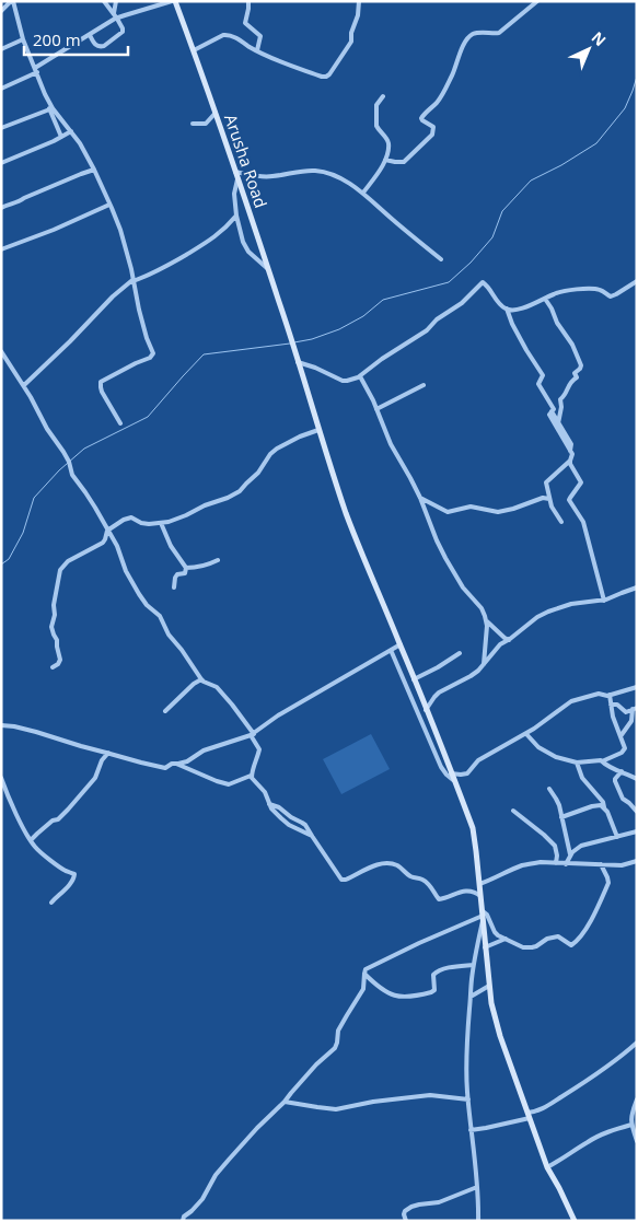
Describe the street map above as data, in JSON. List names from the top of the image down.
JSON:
{
  "streets": {
    "main road": ["Arusha Road"]
  },
  "scale_bar": "200 m",
  "north": "top right"
}
